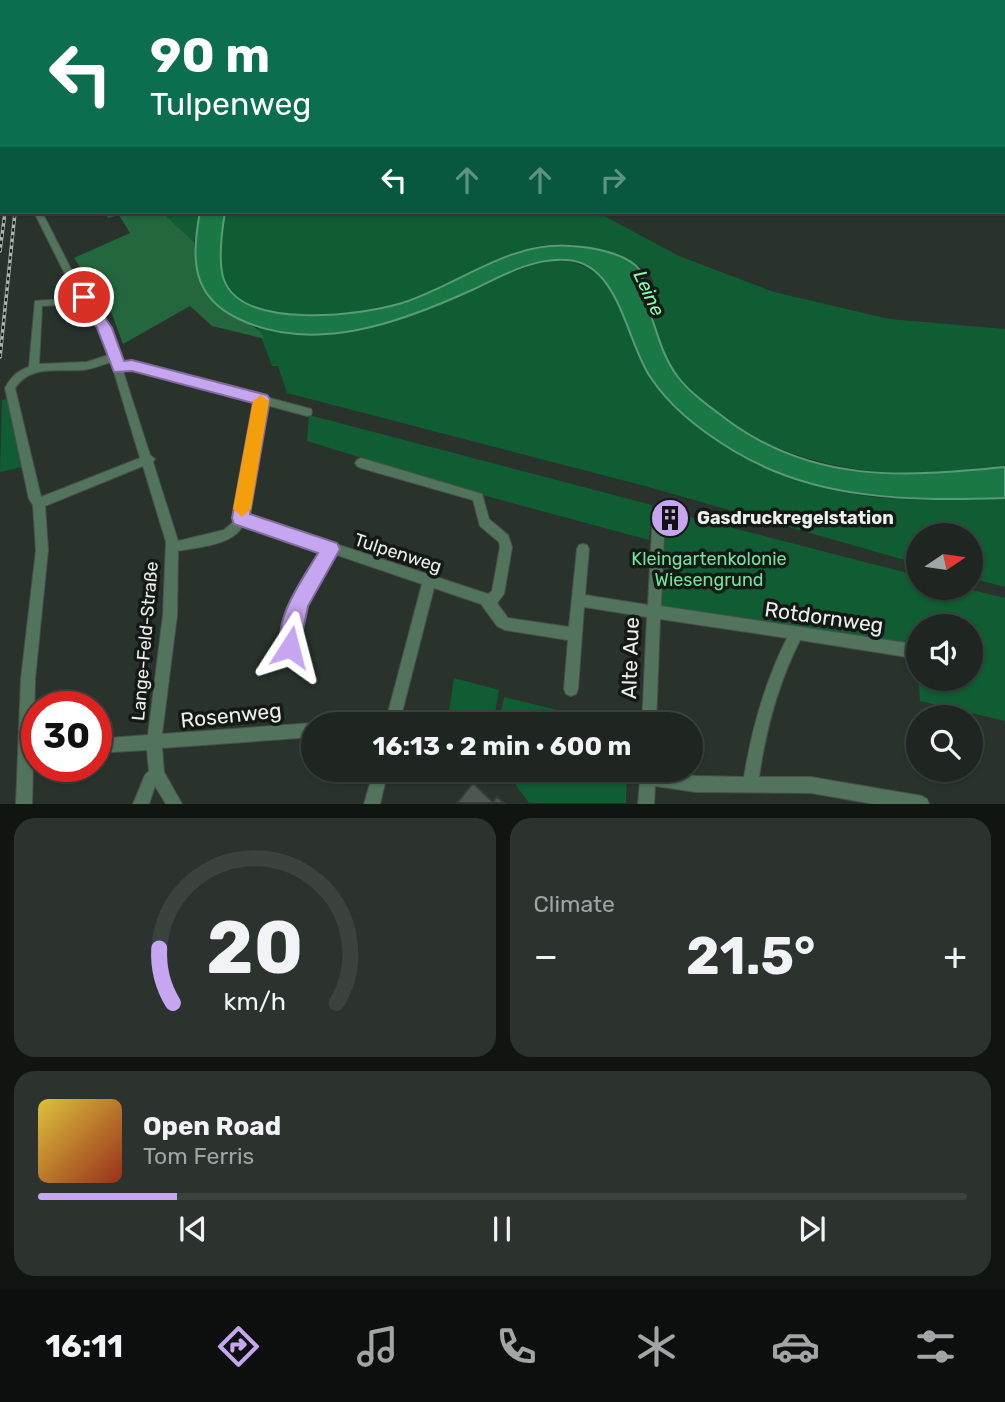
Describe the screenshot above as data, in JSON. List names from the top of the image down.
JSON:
{
  "streets": {
    "street": [
      "Tulpenweg",
      "Rotdornweg",
      "Lange-Feld-Straße",
      "Alte Aue",
      "Rosenweg"
    ]
  },
  "crossings": [
    ["Rotdornweg", "Alte Aue"],
    ["Lange-Feld-Straße", "Rosenweg"]
  ],
  "water": ["Leine"],
  "parks": ["Kleingartenkolonie Wiesengrund"],
  "places": {
    "building": ["Gasdruckregelstation"]
  },
  "north": "right",
  "page": {
    "turn": ["90 m", "Tulpenweg"],
    "limit": "30",
    "trip": "16:13 · 2 min · 600 m",
    "tile": "Climate",
    "heat": ["−", "21.5°", "+"],
    "song": ["Open Road", "Tom Ferris"],
    "tabs": "16:11",
    "gauge": ["20", "km/h"]
  }
}
